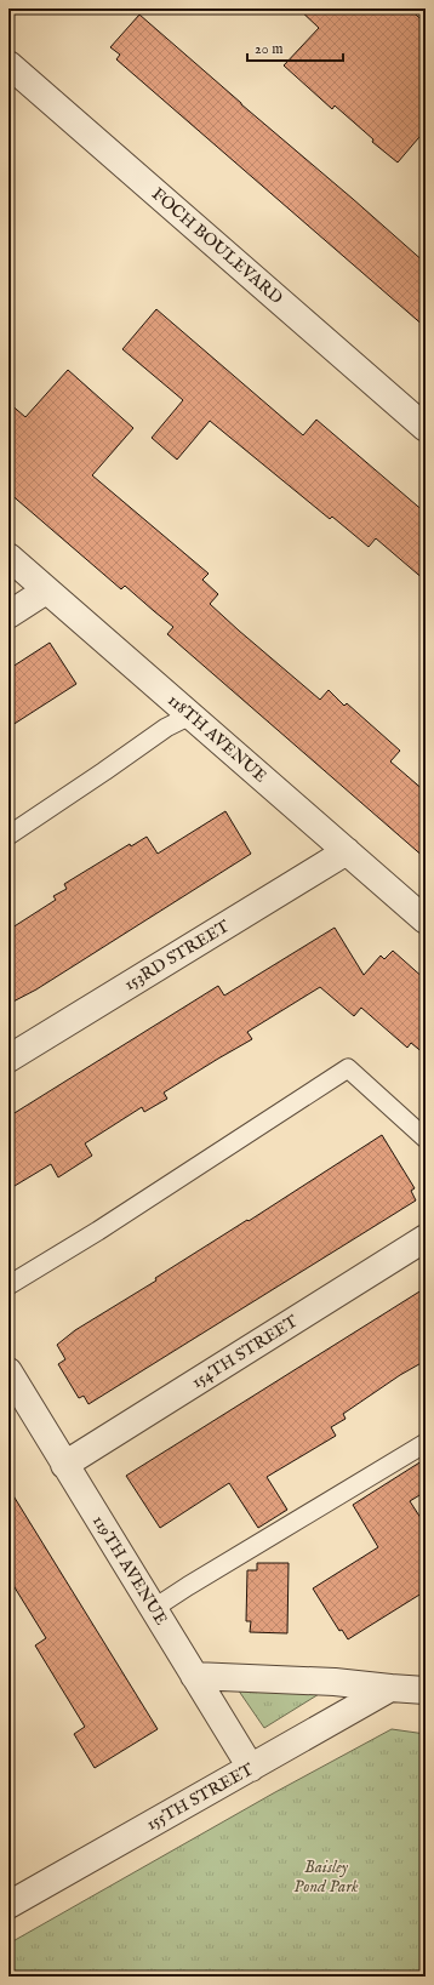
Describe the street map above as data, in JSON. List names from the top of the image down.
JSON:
{
  "streets": {
    "street": [
      "FOCH BOULEVARD",
      "118TH AVENUE",
      "153RD STREET",
      "154TH STREET",
      "119TH AVENUE",
      "155TH STREET"
    ]
  },
  "crossings": [
    ["118TH AVENUE", "153RD STREET"],
    ["154TH STREET", "119TH AVENUE"],
    ["119TH AVENUE", "155TH STREET"]
  ],
  "parks": ["Baisley Pond Park"],
  "scale_bar": "20 m"
}
